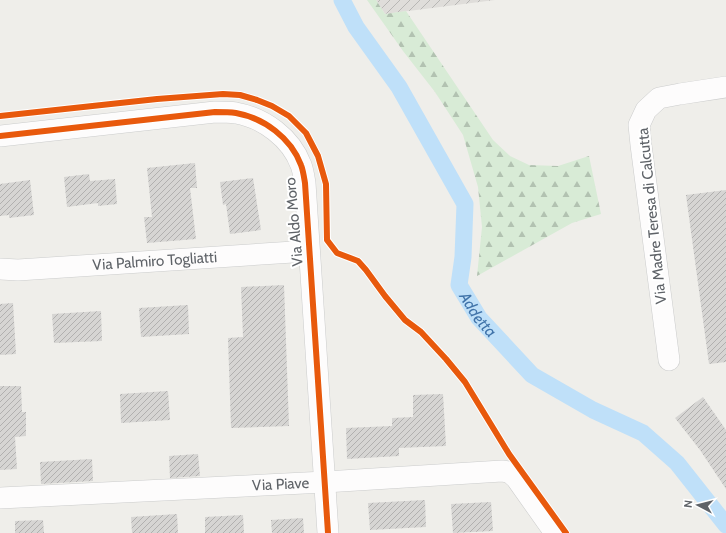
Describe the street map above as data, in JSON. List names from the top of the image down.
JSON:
{
  "streets": {
    "street": [
      "Via Madre Teresa di Calcutta",
      "Via Aldo Moro",
      "Via Palmiro Togliatti",
      "Via Piave"
    ]
  },
  "crossings": [
    ["Via Aldo Moro", "Via Palmiro Togliatti"],
    ["Via Aldo Moro", "Via Piave"]
  ],
  "water": ["Addetta"],
  "north": "left"
}
